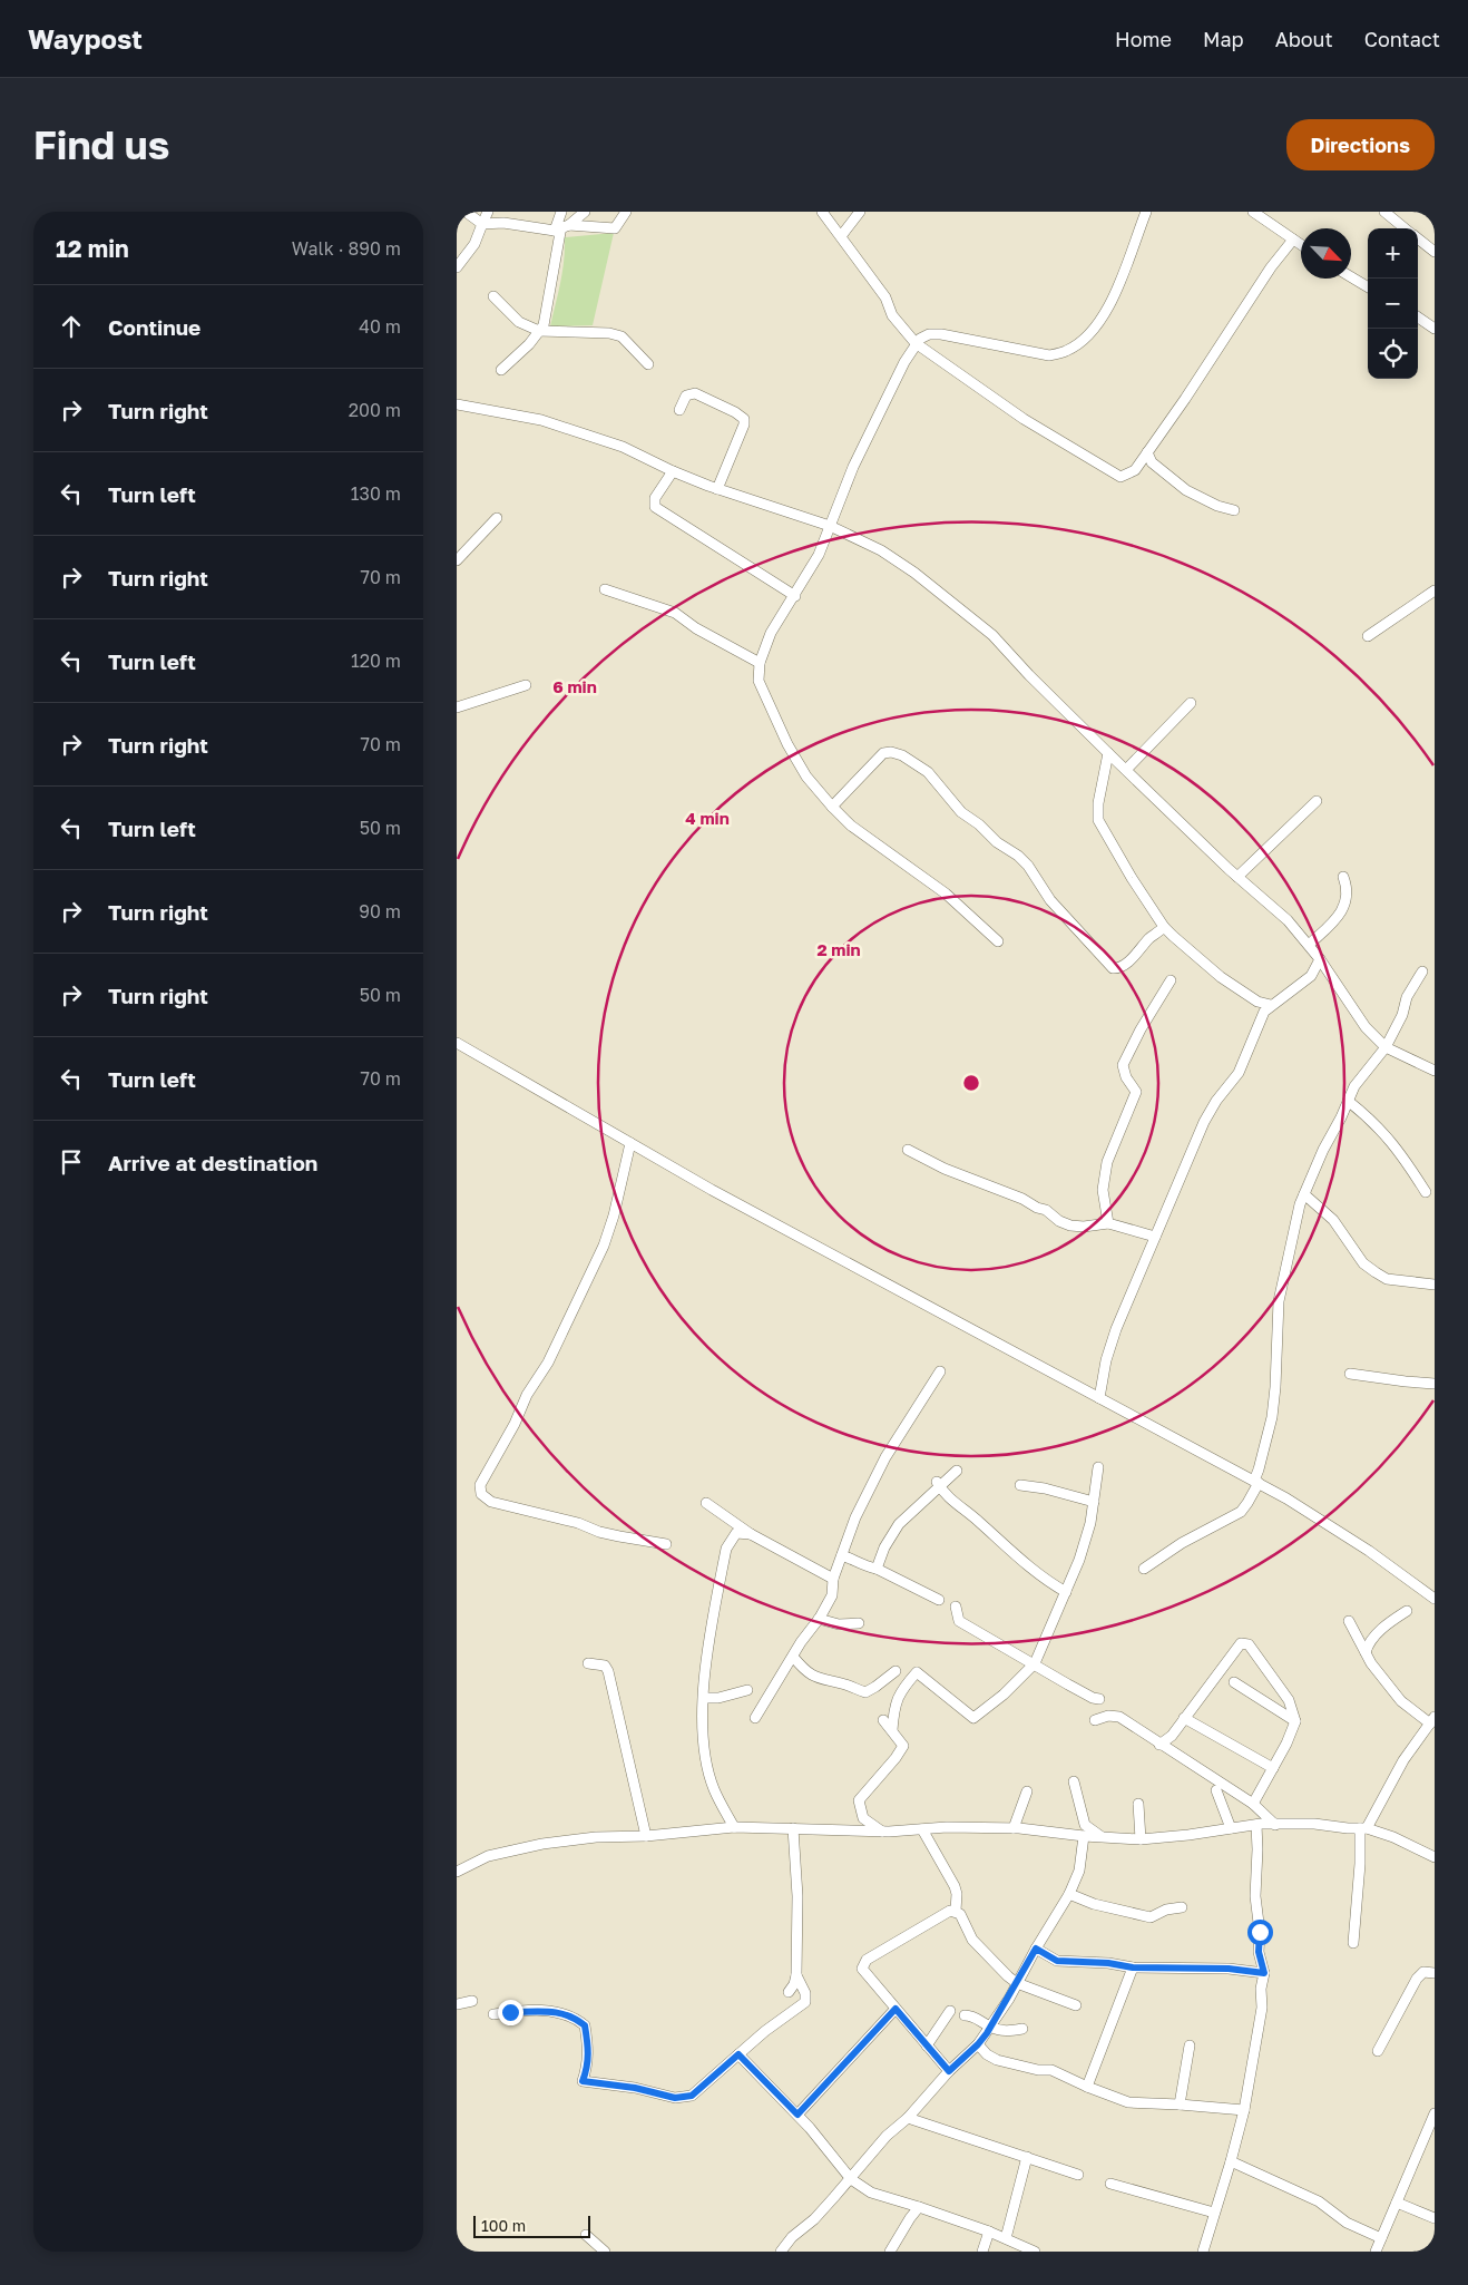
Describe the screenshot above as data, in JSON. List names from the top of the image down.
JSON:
{
  "scale_bar": "100 m",
  "north": "bottom right",
  "page": {
    "header": "Waypost",
    "nav": [
      "Home",
      "Map",
      "About",
      "Contact"
    ],
    "buttons": "Directions",
    "title": "Find us",
    "heading": ["12 min", "Walk · 890 m"],
    "map_buttons": ["+", "−"],
    "list": [
      ["Continue", "40 m"],
      ["Turn right", "200 m"],
      ["Turn left", "130 m"],
      ["Turn right", "70 m"],
      ["Turn left", "120 m"],
      ["Turn right", "70 m"],
      ["Turn left", "50 m"],
      ["Turn right", "90 m"],
      ["Turn right", "50 m"],
      ["Turn left", "70 m"],
      "Arrive at destination"
    ],
    "scale": "100 m"
  },
  "rings": ["6 min", "4 min", "2 min"]
}
